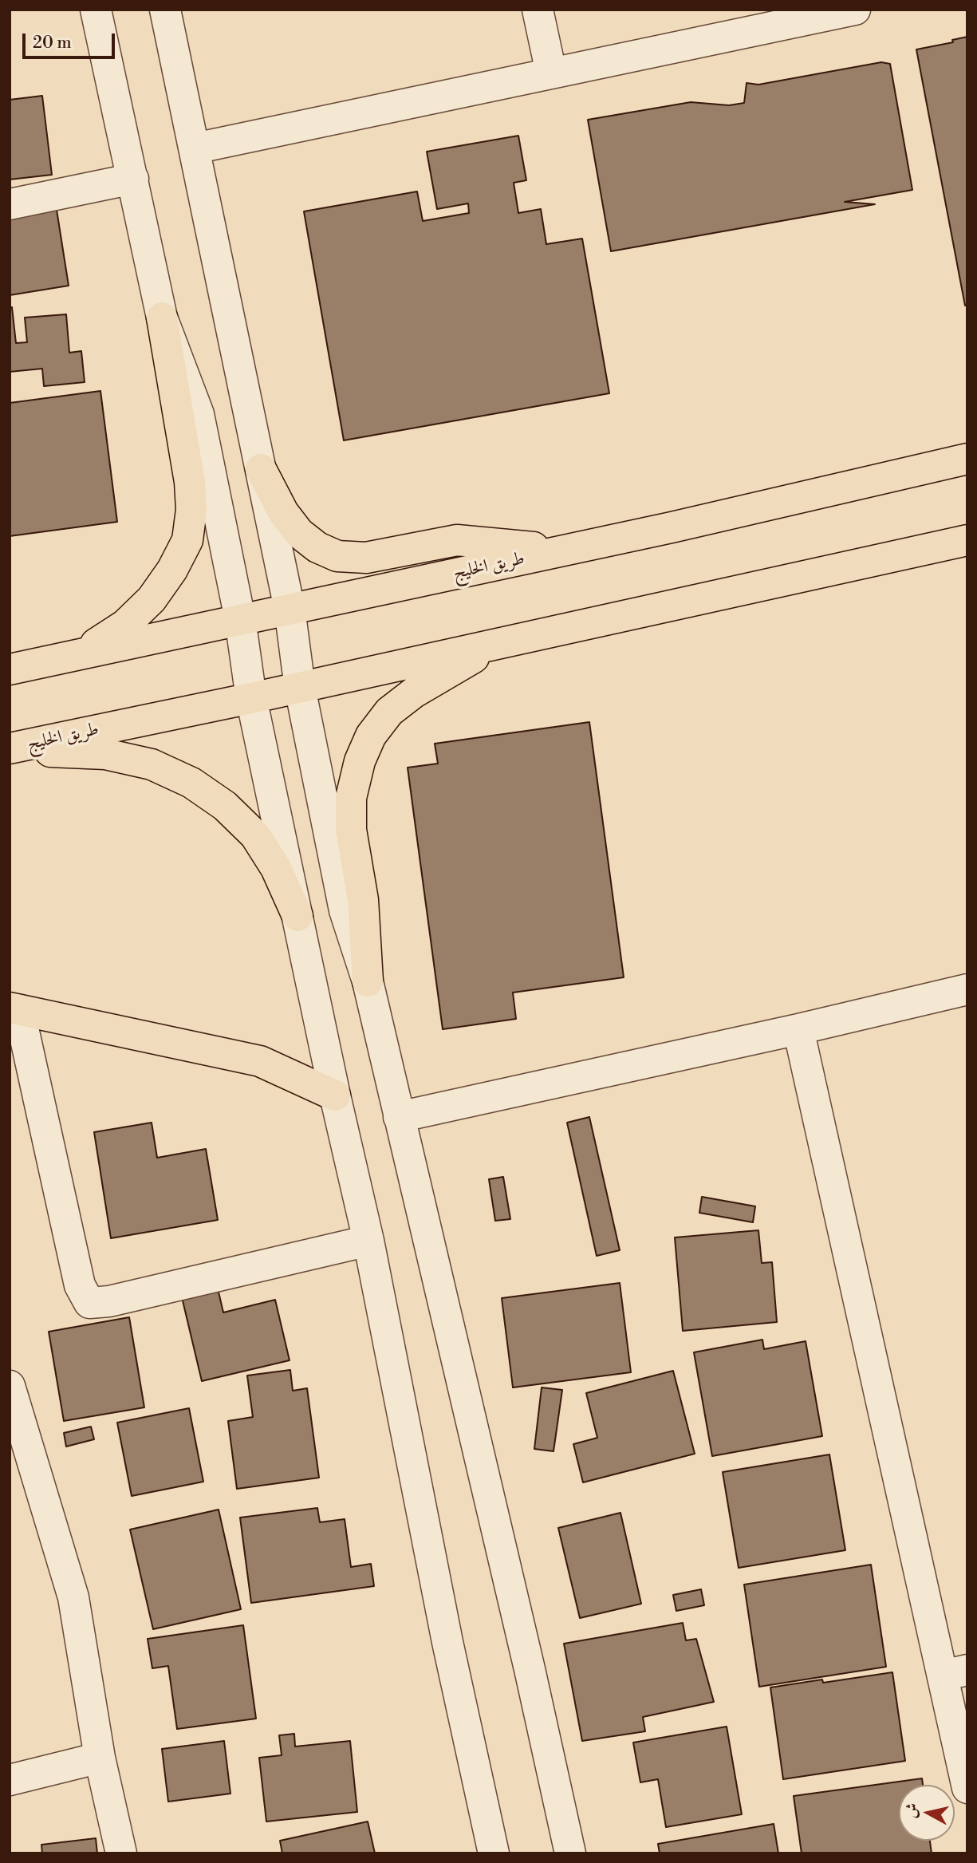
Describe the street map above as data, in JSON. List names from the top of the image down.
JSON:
{
  "streets": {
    "main road": ["طريق الخليج"]
  },
  "scale_bar": "20 m",
  "north": "left"
}
